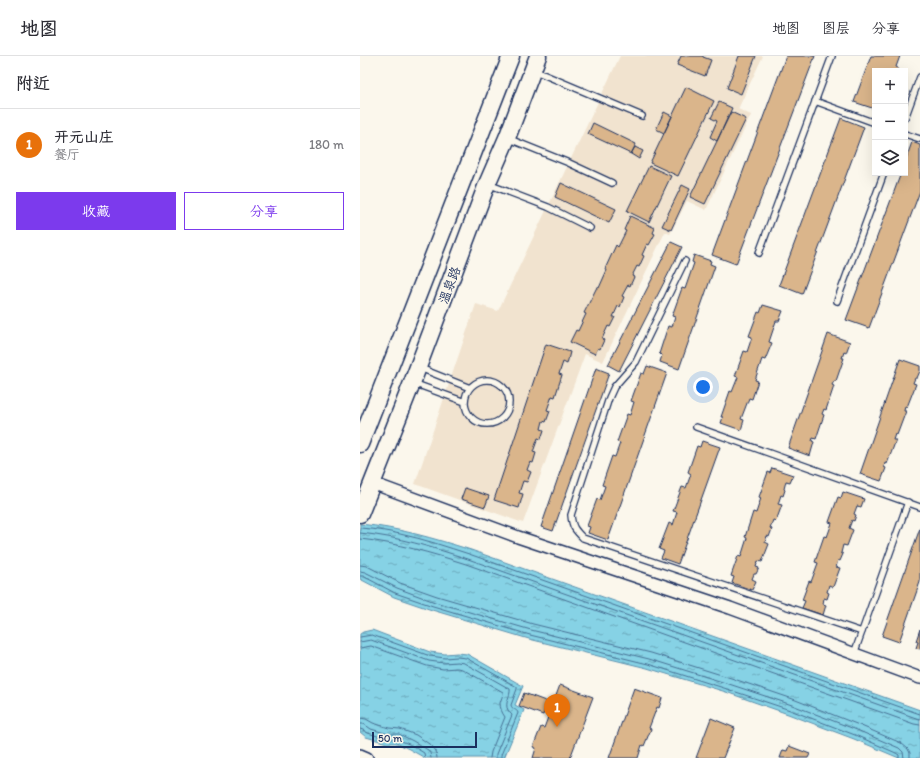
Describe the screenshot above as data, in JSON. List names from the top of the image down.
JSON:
{
  "streets": {
    "main road": ["温泉路"]
  },
  "scale_bar": "50 m",
  "page": {
    "header": "地图",
    "nav": ["地图", "图层", "分享"],
    "heading": "附近",
    "map_buttons": ["+", "−"],
    "list": [
      {
        "mark": "1",
        "name": "开元山庄",
        "note": "餐厅",
        "value": "180 m"
      }
    ],
    "buttons": ["收藏", "分享"],
    "pins": "1",
    "scale": "50 m"
  }
}
